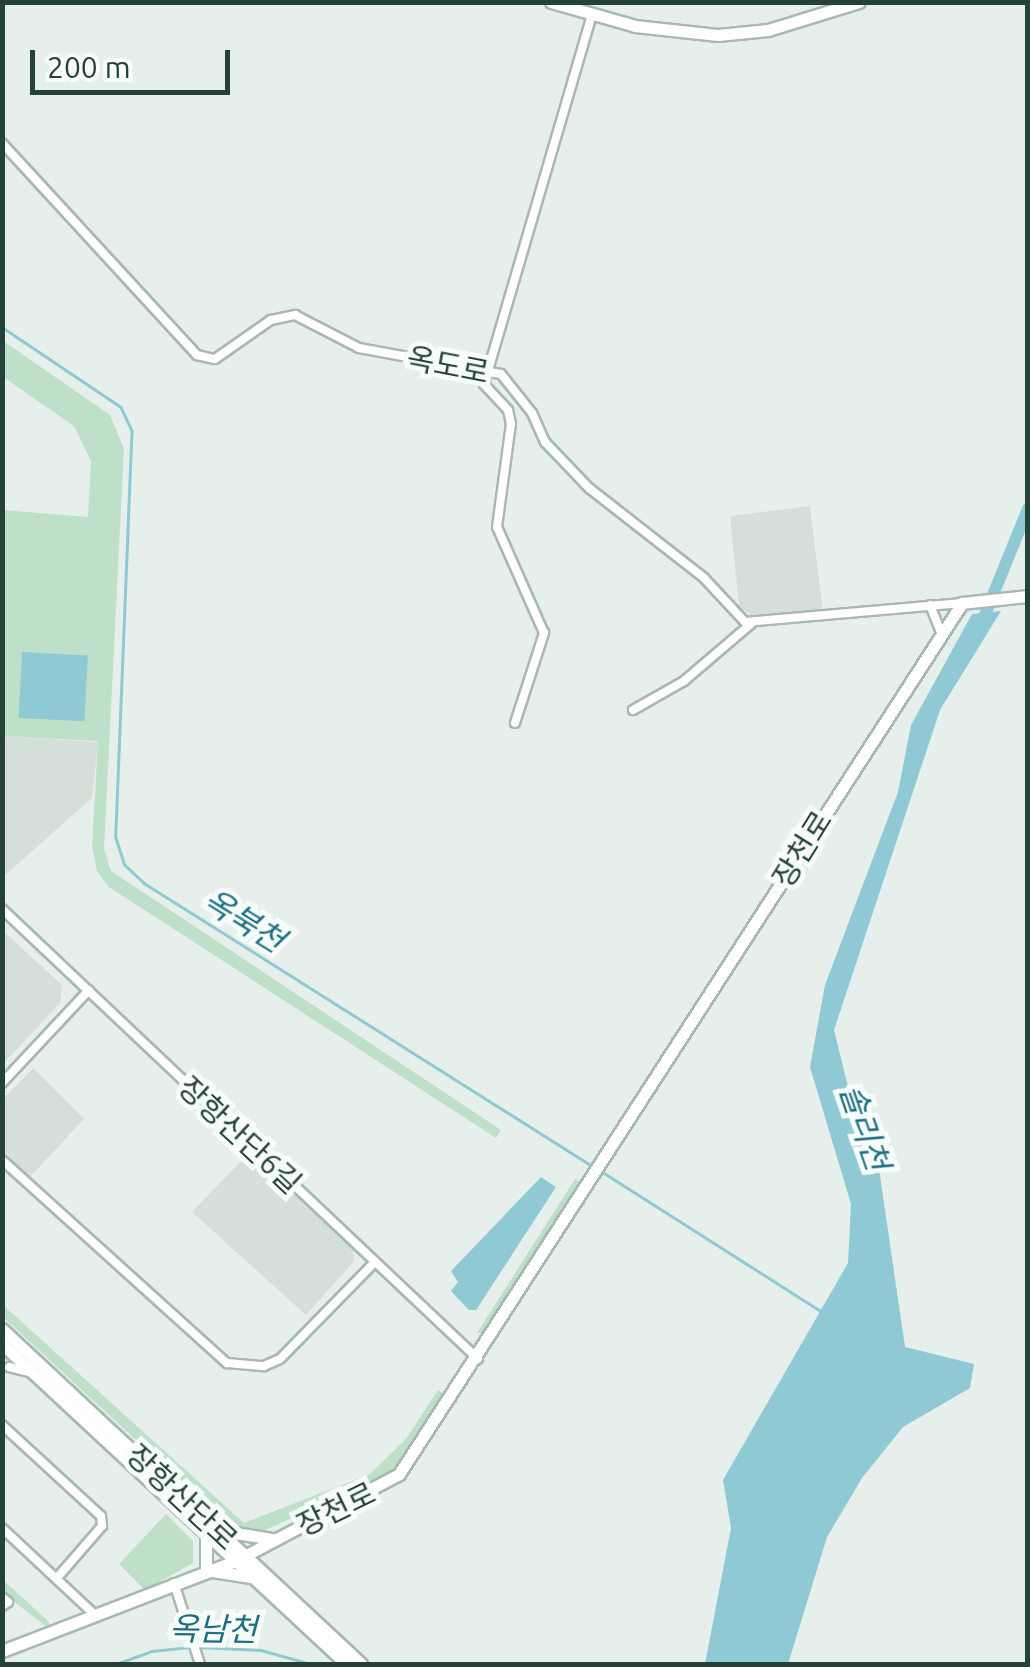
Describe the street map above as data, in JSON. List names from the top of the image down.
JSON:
{
  "streets": {
    "main road": ["장천로", "장항산단로"],
    "street": ["옥도로", "장항산단6길"]
  },
  "crossings": [
    ["장천로", "장항산단6길"],
    ["장천로", "장항산단로"]
  ],
  "water": ["옥북천", "솔리천", "옥남천"],
  "scale_bar": "200 m"
}
